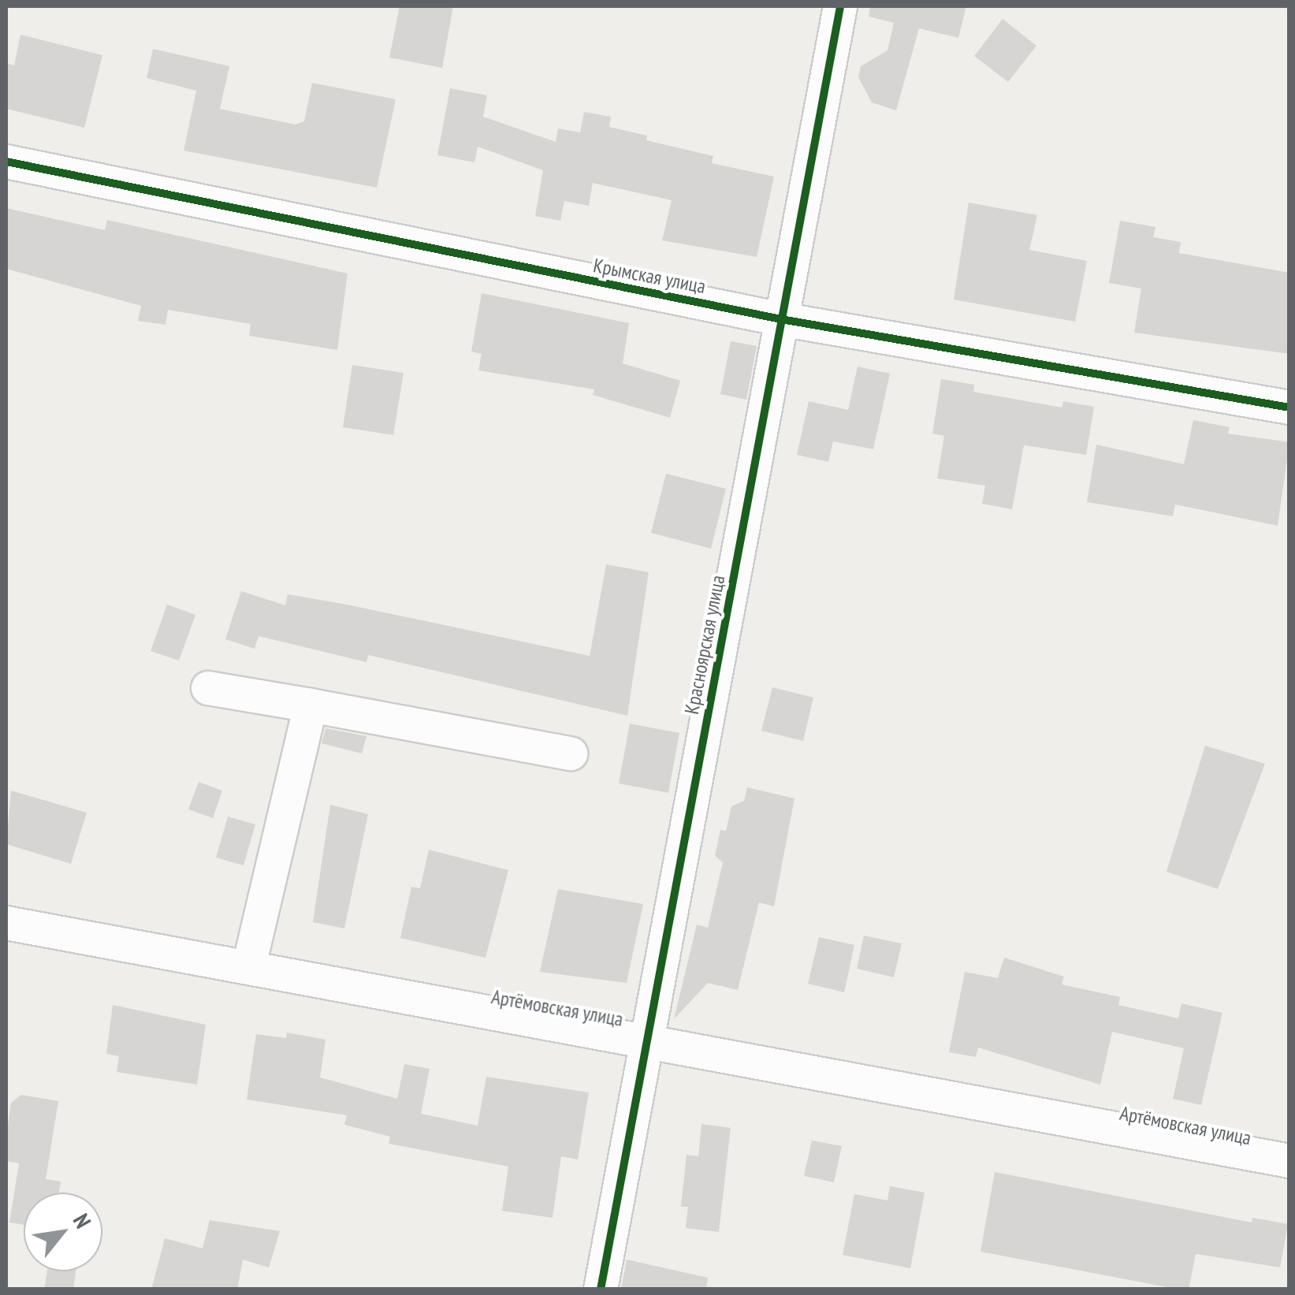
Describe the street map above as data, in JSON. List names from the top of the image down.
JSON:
{
  "streets": {
    "street": ["Крымская улица", "Красноярская улица", "Артёмовская улица"]
  },
  "crossings": [
    ["Крымская улица", "Красноярская улица"],
    ["Красноярская улица", "Артёмовская улица"]
  ],
  "north": "top right"
}
